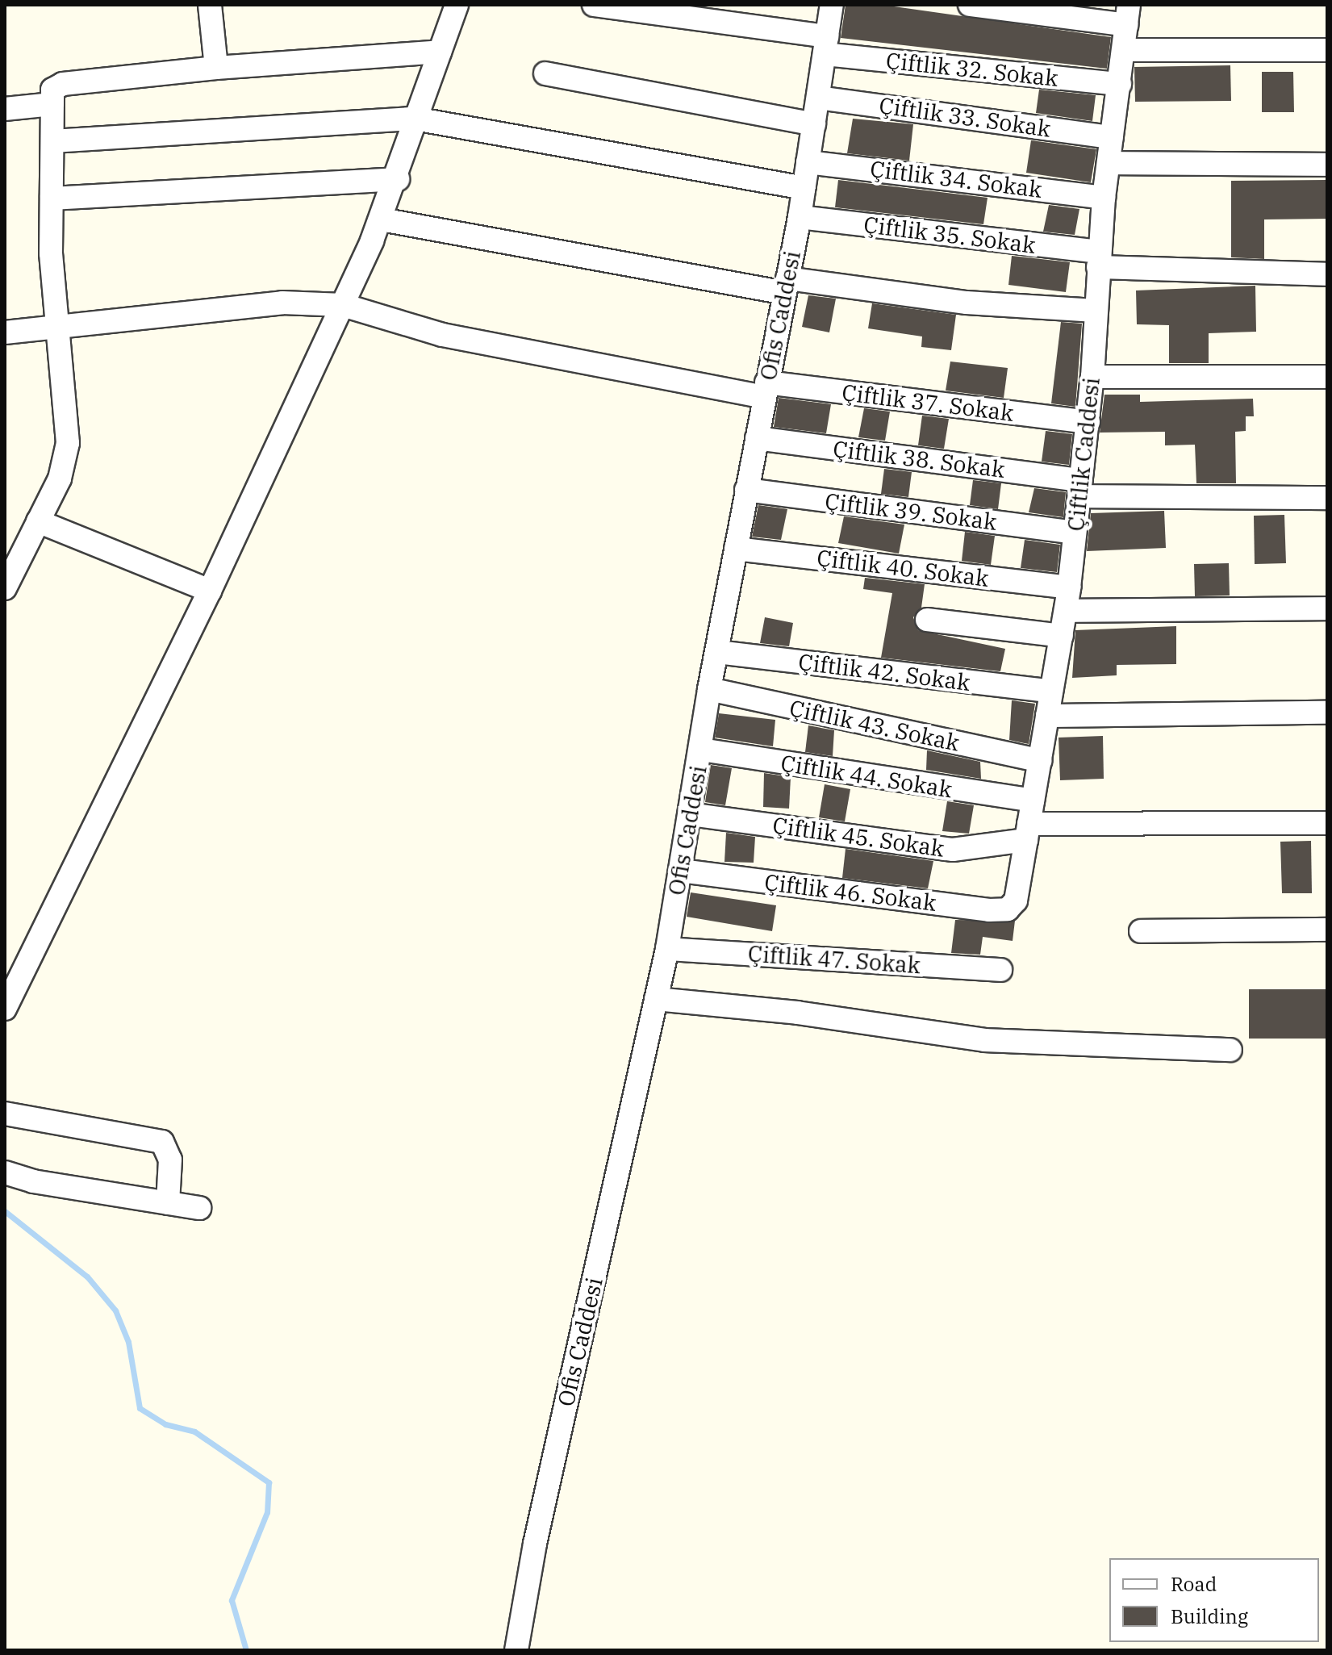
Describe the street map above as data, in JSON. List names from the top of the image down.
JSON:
{
  "streets": {
    "street": [
      "Çiftlik 32. Sokak",
      "Çiftlik 33. Sokak",
      "Çiftlik 34. Sokak",
      "Çiftlik 35. Sokak",
      "Ofis Caddesi",
      "Çiftlik 37. Sokak",
      "Çiftlik Caddesi",
      "Çiftlik 38. Sokak",
      "Çiftlik 39. Sokak",
      "Çiftlik 40. Sokak",
      "Çiftlik 42. Sokak",
      "Çiftlik 43. Sokak",
      "Çiftlik 44. Sokak",
      "Çiftlik 45. Sokak",
      "Çiftlik 46. Sokak",
      "Çiftlik 47. Sokak"
    ]
  },
  "crossings": [
    ["Çiftlik 32. Sokak", "Ofis Caddesi"],
    ["Çiftlik 32. Sokak", "Çiftlik Caddesi"],
    ["Çiftlik 33. Sokak", "Ofis Caddesi"],
    ["Çiftlik 33. Sokak", "Çiftlik Caddesi"],
    ["Çiftlik 34. Sokak", "Ofis Caddesi"],
    ["Çiftlik 34. Sokak", "Çiftlik Caddesi"],
    ["Çiftlik 35. Sokak", "Ofis Caddesi"],
    ["Çiftlik 35. Sokak", "Çiftlik Caddesi"],
    ["Ofis Caddesi", "Çiftlik 37. Sokak"],
    ["Ofis Caddesi", "Çiftlik 38. Sokak"],
    ["Ofis Caddesi", "Çiftlik 39. Sokak"],
    ["Ofis Caddesi", "Çiftlik 40. Sokak"],
    ["Ofis Caddesi", "Çiftlik 42. Sokak"],
    ["Ofis Caddesi", "Çiftlik 43. Sokak"],
    ["Ofis Caddesi", "Çiftlik 44. Sokak"],
    ["Ofis Caddesi", "Çiftlik 45. Sokak"],
    ["Ofis Caddesi", "Çiftlik 46. Sokak"],
    ["Ofis Caddesi", "Çiftlik 47. Sokak"],
    ["Çiftlik 37. Sokak", "Çiftlik Caddesi"],
    ["Çiftlik Caddesi", "Çiftlik 38. Sokak"],
    ["Çiftlik Caddesi", "Çiftlik 39. Sokak"],
    ["Çiftlik Caddesi", "Çiftlik 40. Sokak"],
    ["Çiftlik Caddesi", "Çiftlik 42. Sokak"],
    ["Çiftlik Caddesi", "Çiftlik 43. Sokak"],
    ["Çiftlik Caddesi", "Çiftlik 44. Sokak"],
    ["Çiftlik Caddesi", "Çiftlik 45. Sokak"],
    ["Çiftlik Caddesi", "Çiftlik 46. Sokak"]
  ],
  "legend": ["Road", "Building"]
}
